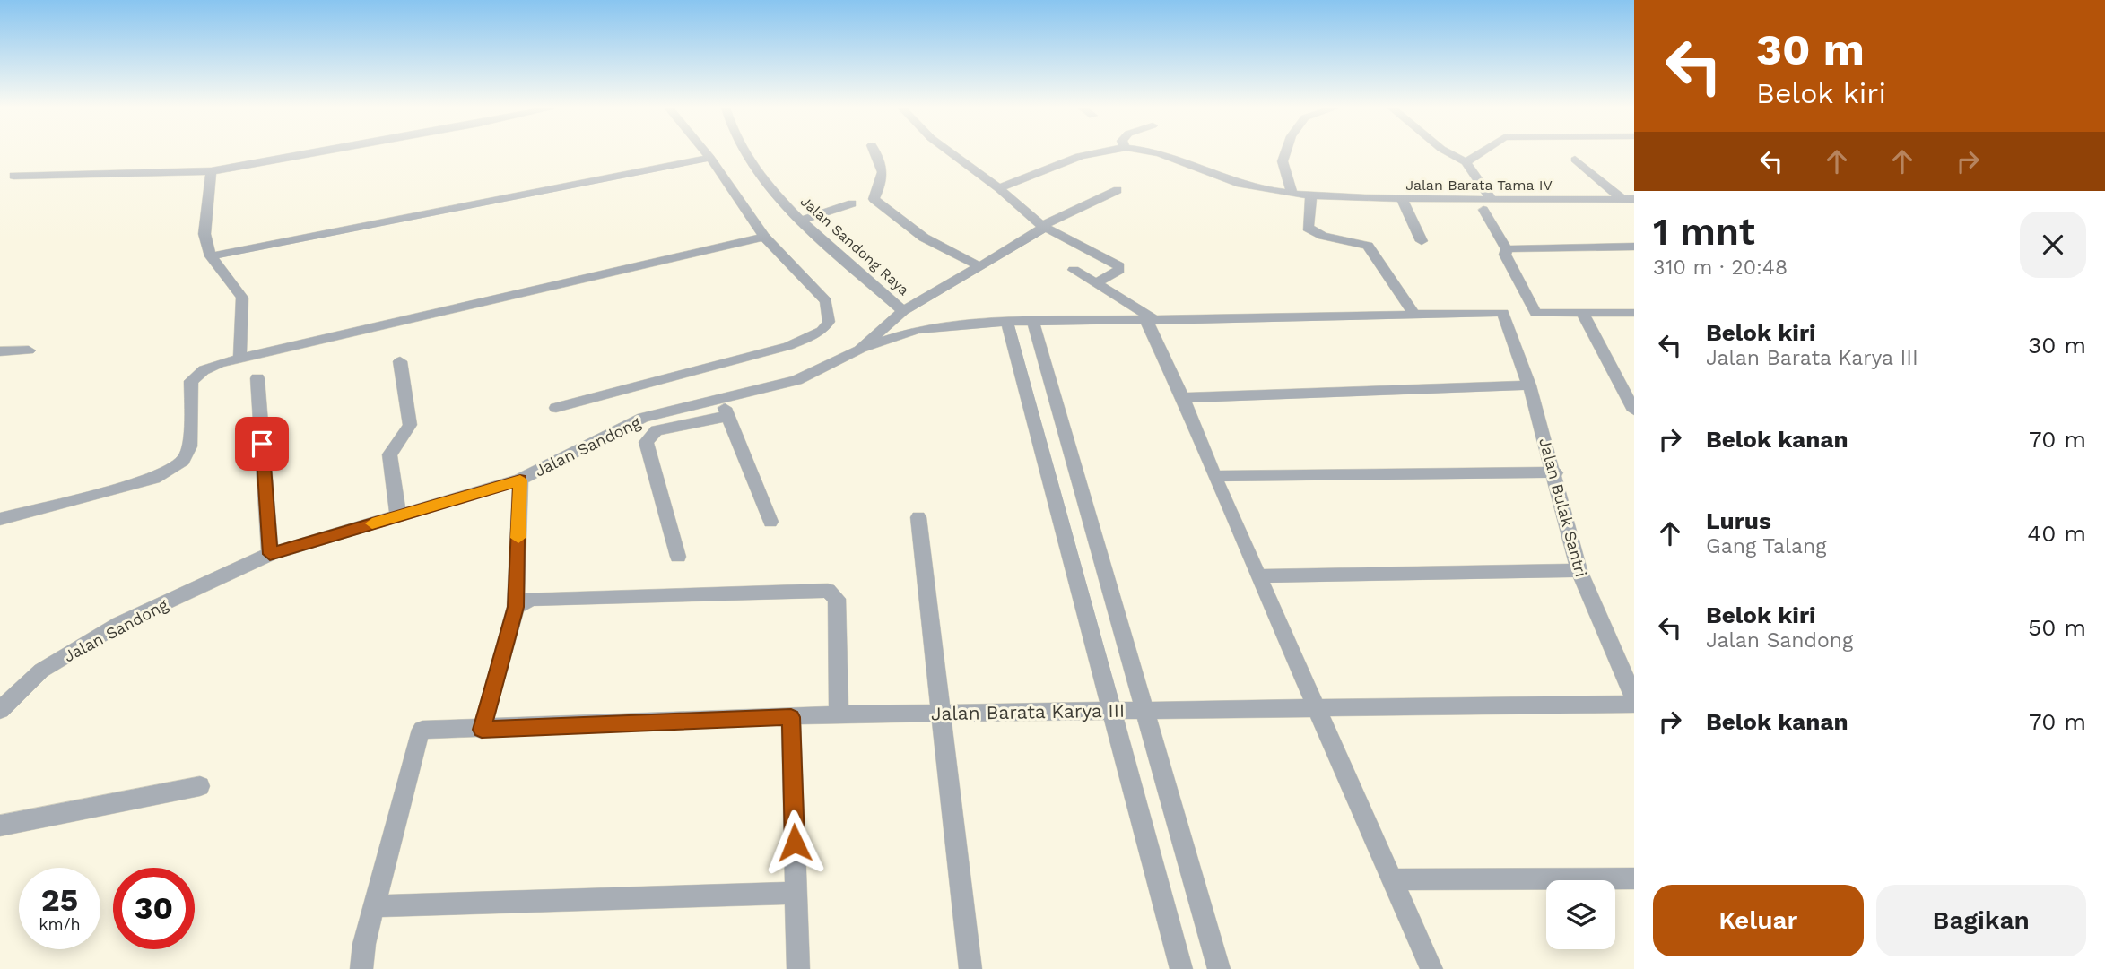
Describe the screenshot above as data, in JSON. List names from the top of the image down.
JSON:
{
  "streets": {
    "street": [
      "Jalan Barata Tama IV",
      "Jalan Sandong Raya",
      "Jalan Sandong",
      "Jalan Bulak Santri",
      "Jalan Barata Karya III"
    ]
  },
  "crossings": [
    ["Jalan Sandong Raya", "Jalan Sandong"]
  ],
  "page": {
    "turn": ["30 m", "Belok kiri"],
    "heading": ["1 mnt", "310 m · 20:48"],
    "list": [
      {
        "name": "Belok kiri",
        "note": "Jalan Barata Karya III",
        "value": "30 m"
      },
      {
        "name": "Belok kanan",
        "value": "70 m"
      },
      {
        "name": "Lurus",
        "note": "Gang Talang",
        "value": "40 m"
      },
      {
        "name": "Belok kiri",
        "note": "Jalan Sandong",
        "value": "50 m"
      },
      {
        "name": "Belok kanan",
        "value": "70 m"
      }
    ],
    "speed": "25 km/h",
    "limit": "30",
    "buttons": ["Keluar", "Bagikan"]
  }
}
